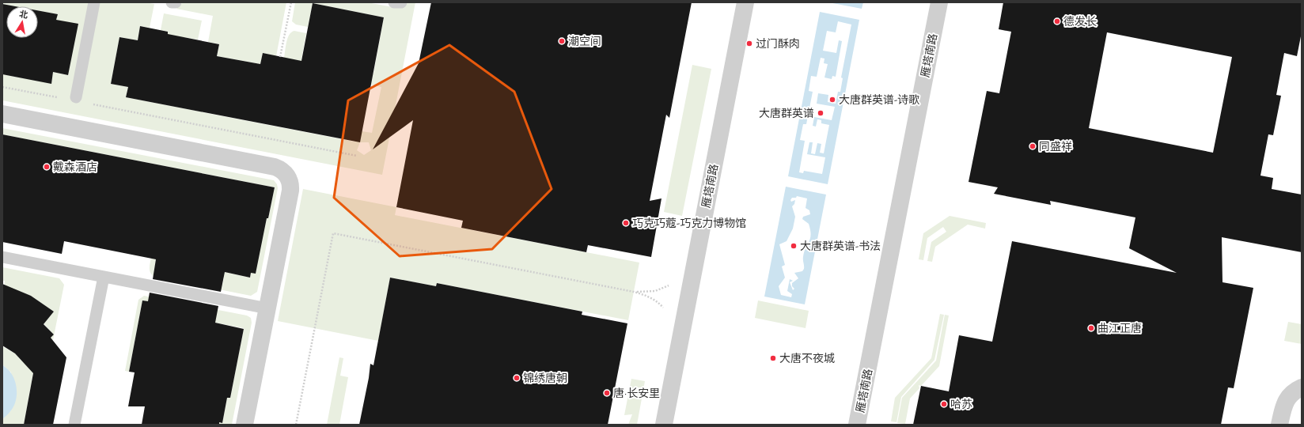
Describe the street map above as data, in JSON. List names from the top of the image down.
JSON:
{
  "streets": {
    "street": ["雁塔南路"]
  },
  "places": [
    "德发长",
    "潮空间",
    "过门酥肉",
    "大唐群英谱-诗歌",
    "大唐群英谱",
    "同盛祥",
    "戴森酒店",
    "巧克巧蔻-巧克力博物馆",
    "大唐群英谱-书法",
    "曲江正唐",
    "大唐不夜城",
    "锦绣唐朝",
    "唐·长安里",
    "哈苏"
  ],
  "north": "top"
}
